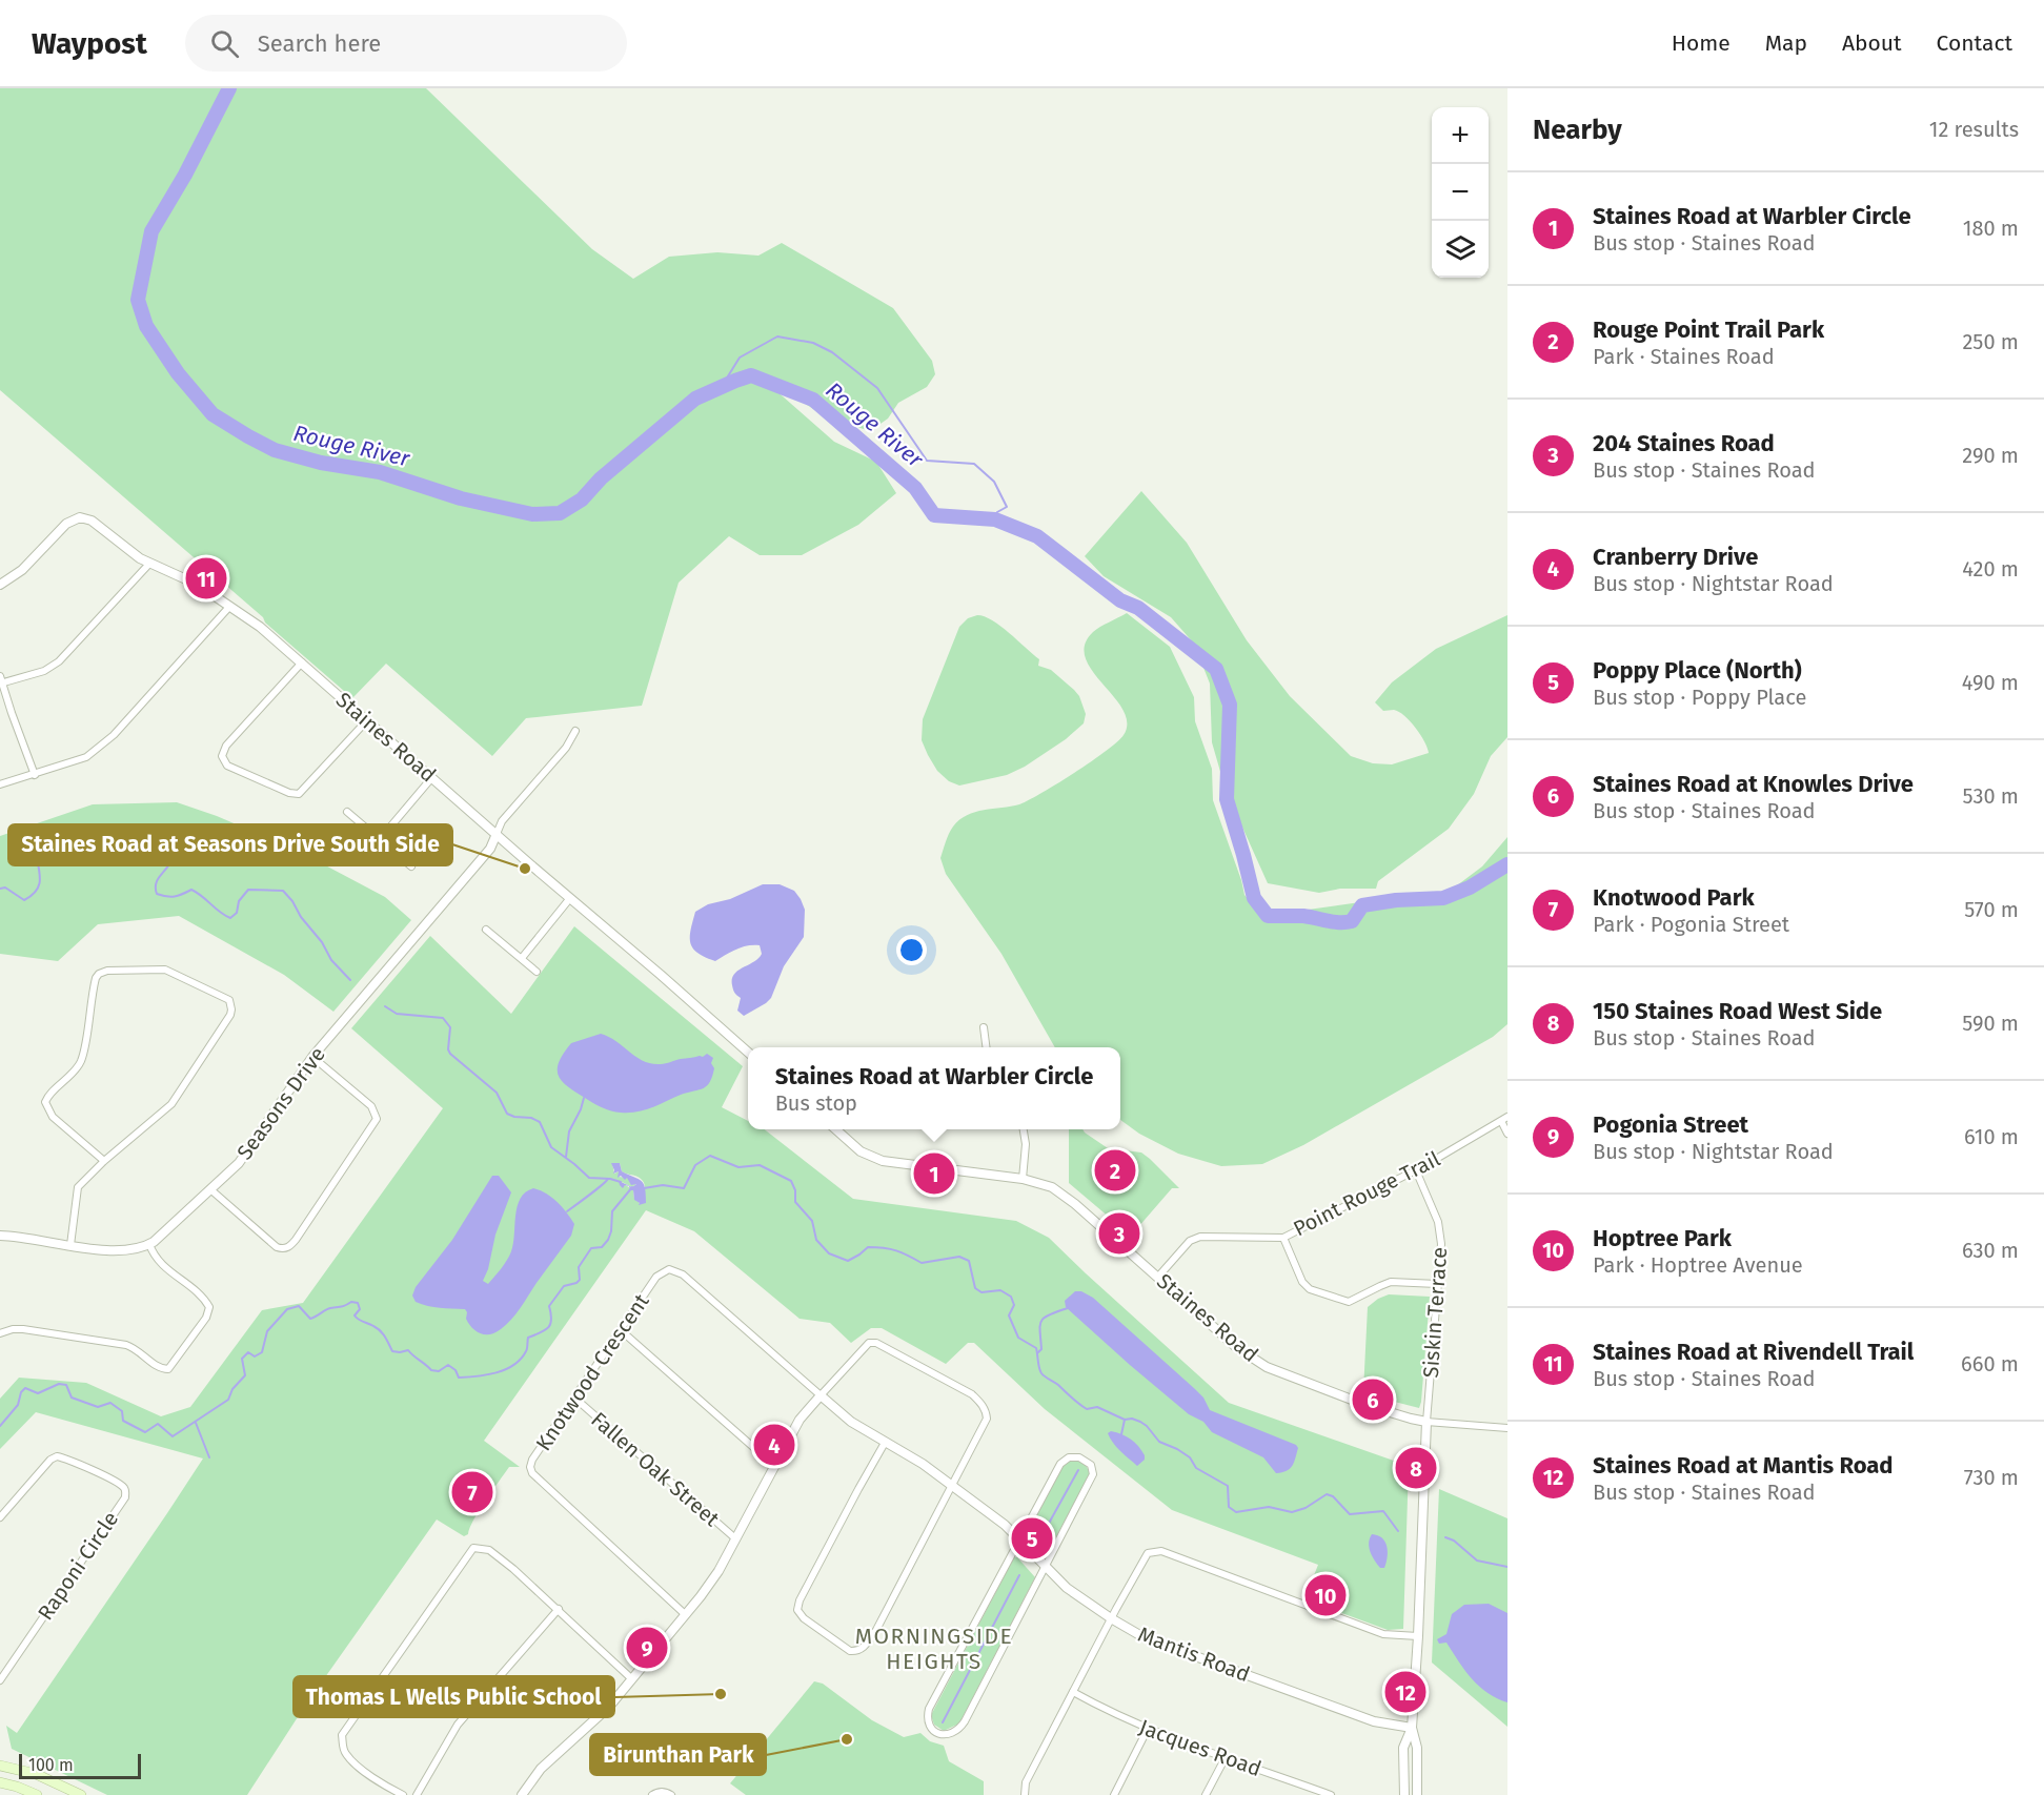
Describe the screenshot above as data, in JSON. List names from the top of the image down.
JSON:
{
  "streets": {
    "street": [
      "Staines Road",
      "Seasons Drive",
      "Point Rouge Trail",
      "Siskin Terrace",
      "Knotwood Crescent",
      "Fallen Oak Street",
      "Raponi Circle",
      "Mantis Road",
      "Jacques Road"
    ]
  },
  "crossings": [
    ["Staines Road", "Seasons Drive"],
    ["Staines Road", "Point Rouge Trail"],
    ["Staines Road", "Siskin Terrace"],
    ["Point Rouge Trail", "Siskin Terrace"],
    ["Knotwood Crescent", "Fallen Oak Street"],
    ["Knotwood Crescent", "Mantis Road"]
  ],
  "districts": ["MORNINGSIDE HEIGHTS"],
  "water": ["Rouge River"],
  "places": ["Staines Road at Seasons Drive South Side", "Thomas L Wells Public School", "Birunthan Park"],
  "scale_bar": "100 m",
  "page": {
    "header": "Waypost",
    "search": "Search here",
    "nav": [
      "Home",
      "Map",
      "About",
      "Contact"
    ],
    "heading": ["Nearby", "12 results"],
    "map_buttons": ["+", "−"],
    "list": [
      {
        "mark": "1",
        "name": "Staines Road at Warbler Circle",
        "note": "Bus stop · Staines Road",
        "value": "180 m"
      },
      {
        "mark": "2",
        "name": "Rouge Point Trail Park",
        "note": "Park · Staines Road",
        "value": "250 m"
      },
      {
        "mark": "3",
        "name": "204 Staines Road",
        "note": "Bus stop · Staines Road",
        "value": "290 m"
      },
      {
        "mark": "4",
        "name": "Cranberry Drive",
        "note": "Bus stop · Nightstar Road",
        "value": "420 m"
      },
      {
        "mark": "5",
        "name": "Poppy Place (North)",
        "note": "Bus stop · Poppy Place",
        "value": "490 m"
      },
      {
        "mark": "6",
        "name": "Staines Road at Knowles Drive",
        "note": "Bus stop · Staines Road",
        "value": "530 m"
      },
      {
        "mark": "7",
        "name": "Knotwood Park",
        "note": "Park · Pogonia Street",
        "value": "570 m"
      },
      {
        "mark": "8",
        "name": "150 Staines Road West Side",
        "note": "Bus stop · Staines Road",
        "value": "590 m"
      },
      {
        "mark": "9",
        "name": "Pogonia Street",
        "note": "Bus stop · Nightstar Road",
        "value": "610 m"
      },
      {
        "mark": "10",
        "name": "Hoptree Park",
        "note": "Park · Hoptree Avenue",
        "value": "630 m"
      },
      {
        "mark": "11",
        "name": "Staines Road at Rivendell Trail",
        "note": "Bus stop · Staines Road",
        "value": "660 m"
      },
      {
        "mark": "12",
        "name": "Staines Road at Mantis Road",
        "note": "Bus stop · Staines Road",
        "value": "730 m"
      }
    ],
    "pins": [
      "11",
      "2",
      "1",
      "3",
      "6",
      "4",
      "8",
      "7",
      "5",
      "10",
      "9",
      "12"
    ],
    "popup": ["Staines Road at Warbler Circle", "Bus stop"],
    "scale": "100 m"
  }
}
